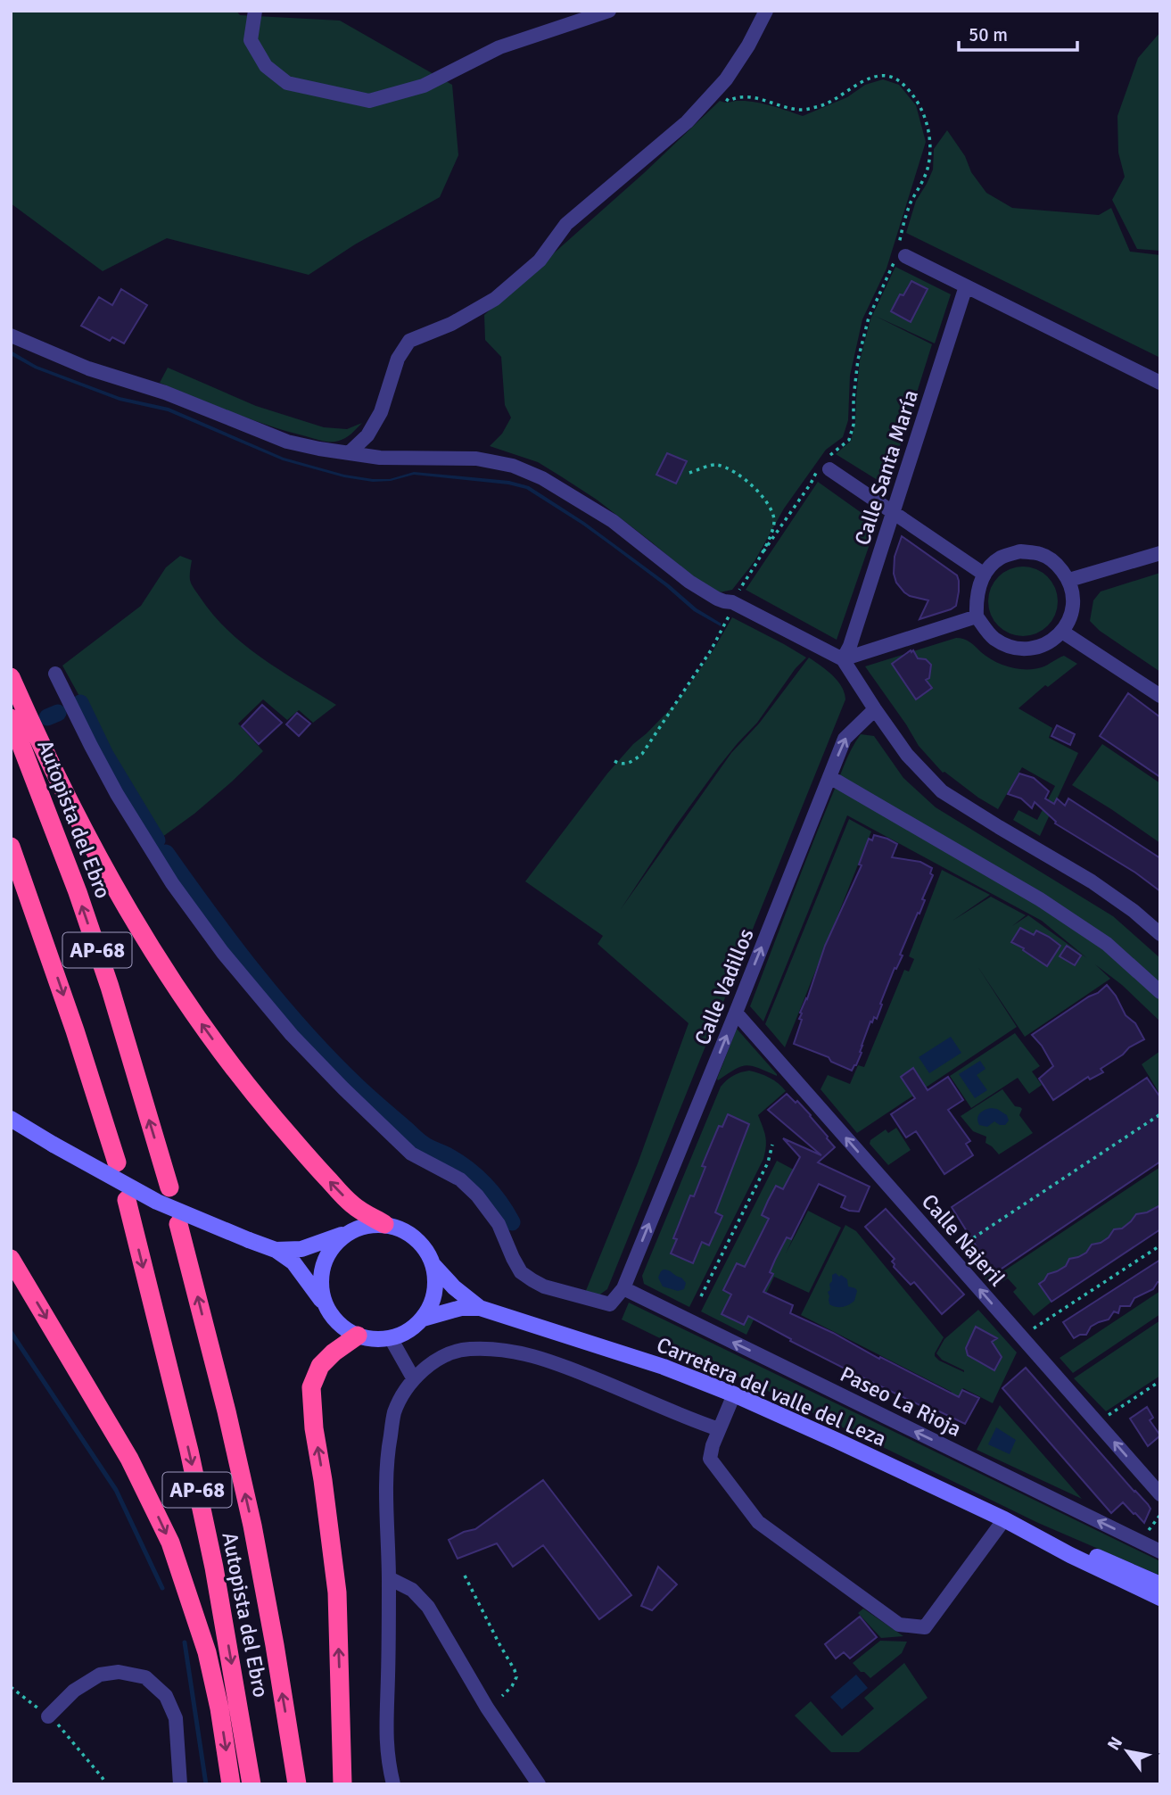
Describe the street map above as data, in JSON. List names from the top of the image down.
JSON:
{
  "streets": {
    "highway": ["Autopista del Ebro", "AP-68"],
    "main road": ["Carretera del valle del Leza"],
    "street": [
      "Calle Santa María",
      "Calle Vadillos",
      "Calle Najeril",
      "Paseo La Rioja"
    ]
  },
  "crossings": [
    ["Calle Vadillos", "Calle Najeril"],
    ["Calle Vadillos", "Paseo La Rioja"]
  ],
  "one_way": ["Calle Vadillos", "Calle Najeril", "Paseo La Rioja"],
  "scale_bar": "50 m",
  "north": "top left"
}
